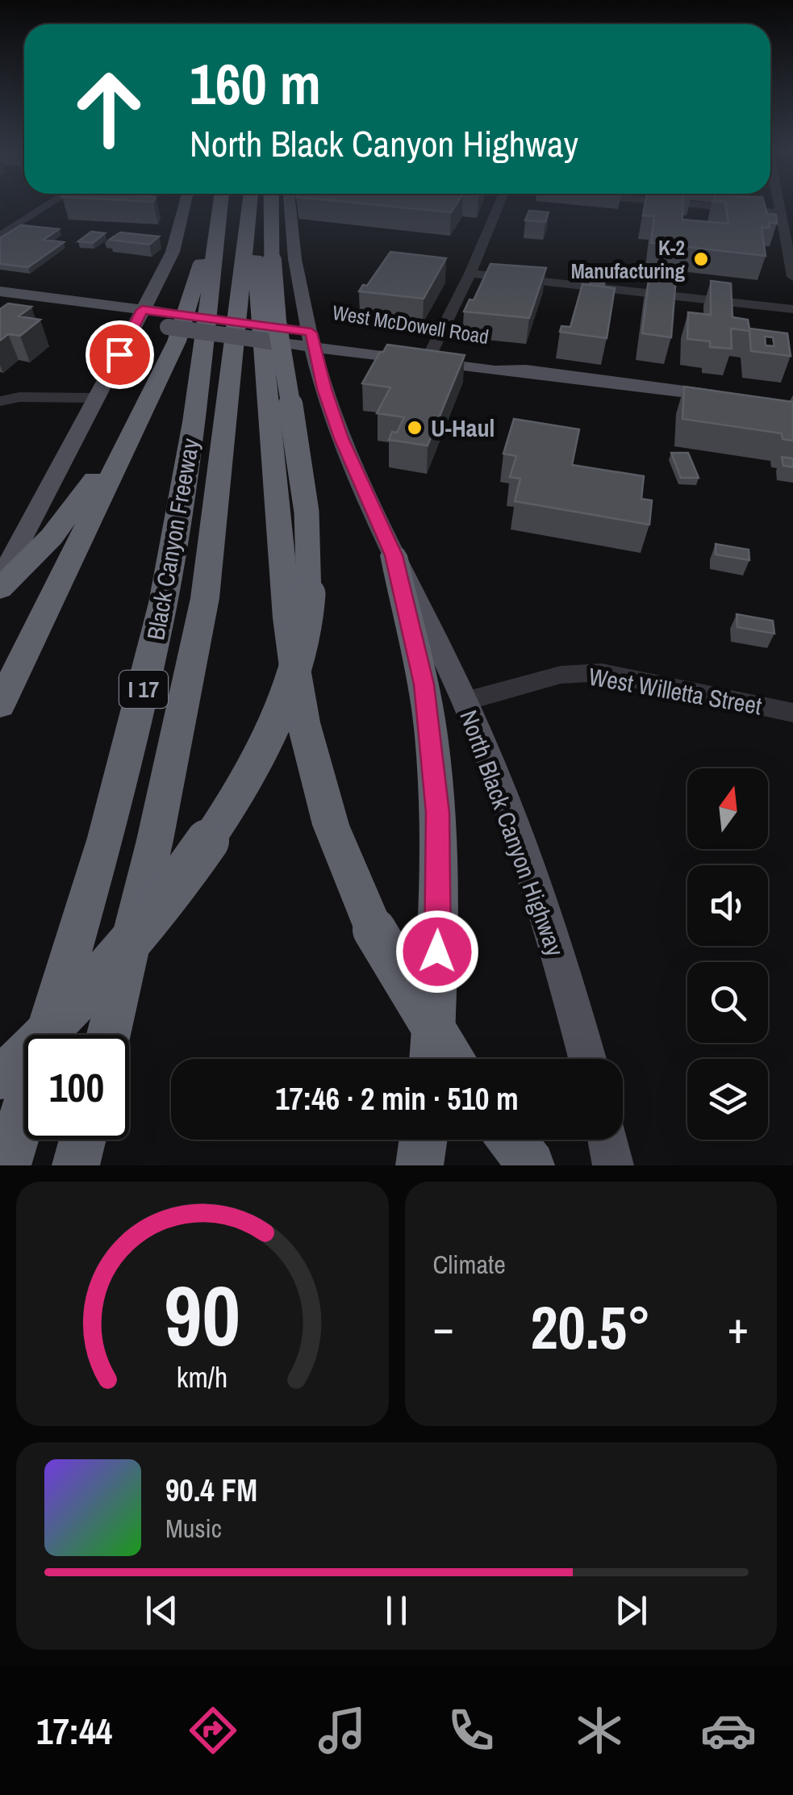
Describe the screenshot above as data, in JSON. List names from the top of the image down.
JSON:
{
  "streets": {
    "highway": ["Black Canyon Freeway", "I 17"],
    "main road": ["West McDowell Road", "North Black Canyon Highway"],
    "street": ["West Willetta Street"]
  },
  "crossings": [
    ["West McDowell Road", "North Black Canyon Highway"],
    ["West Willetta Street", "North Black Canyon Highway"]
  ],
  "places": ["K-2 Manufacturing", "U-Haul"],
  "north": "top",
  "page": {
    "turn": ["160 m", "North Black Canyon Highway"],
    "limit": "100",
    "trip": "17:46 · 2 min · 510 m",
    "tile": "Climate",
    "heat": ["−", "20.5°", "+"],
    "song": ["90.4 FM", "Music"],
    "tabs": "17:44",
    "gauge": ["90", "km/h"]
  }
}
